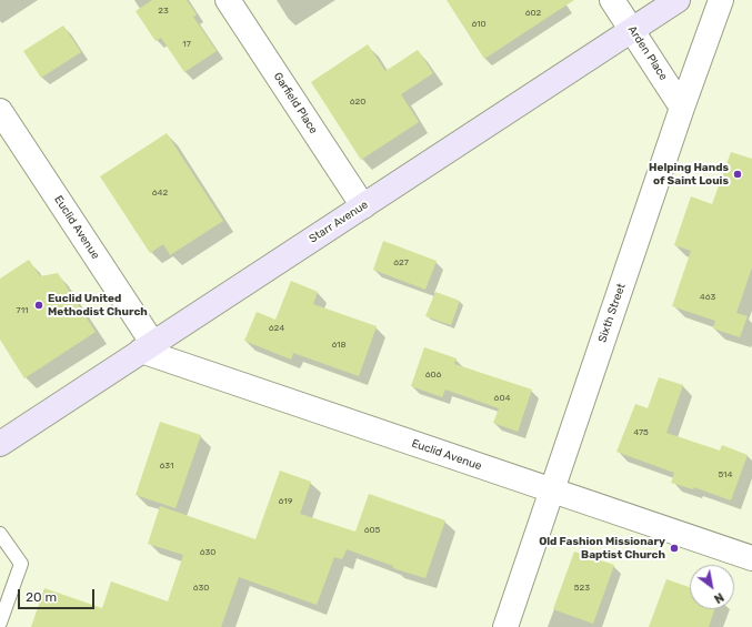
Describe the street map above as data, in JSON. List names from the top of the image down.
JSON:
{
  "streets": {
    "main road": ["Starr Avenue"],
    "street": [
      "Arden Place",
      "Garfield Place",
      "Euclid Avenue",
      "Sixth Street"
    ]
  },
  "crossings": [
    ["Arden Place", "Starr Avenue"],
    ["Arden Place", "Sixth Street"],
    ["Garfield Place", "Starr Avenue"],
    ["Starr Avenue", "Euclid Avenue"],
    ["Euclid Avenue", "Sixth Street"]
  ],
  "places": ["Helping Hands of Saint Louis", "Euclid United Methodist Church", "Old Fashion Missionary Baptist Church"],
  "house_numbers": [
    "23",
    "602",
    "610",
    "17",
    "620",
    "642",
    "627",
    "463",
    "711",
    "624",
    "618",
    "606",
    "604",
    "475",
    "631",
    "514",
    "619",
    "605",
    "630",
    "630",
    "523"
  ],
  "scale_bar": "20 m",
  "north": "bottom right"
}
